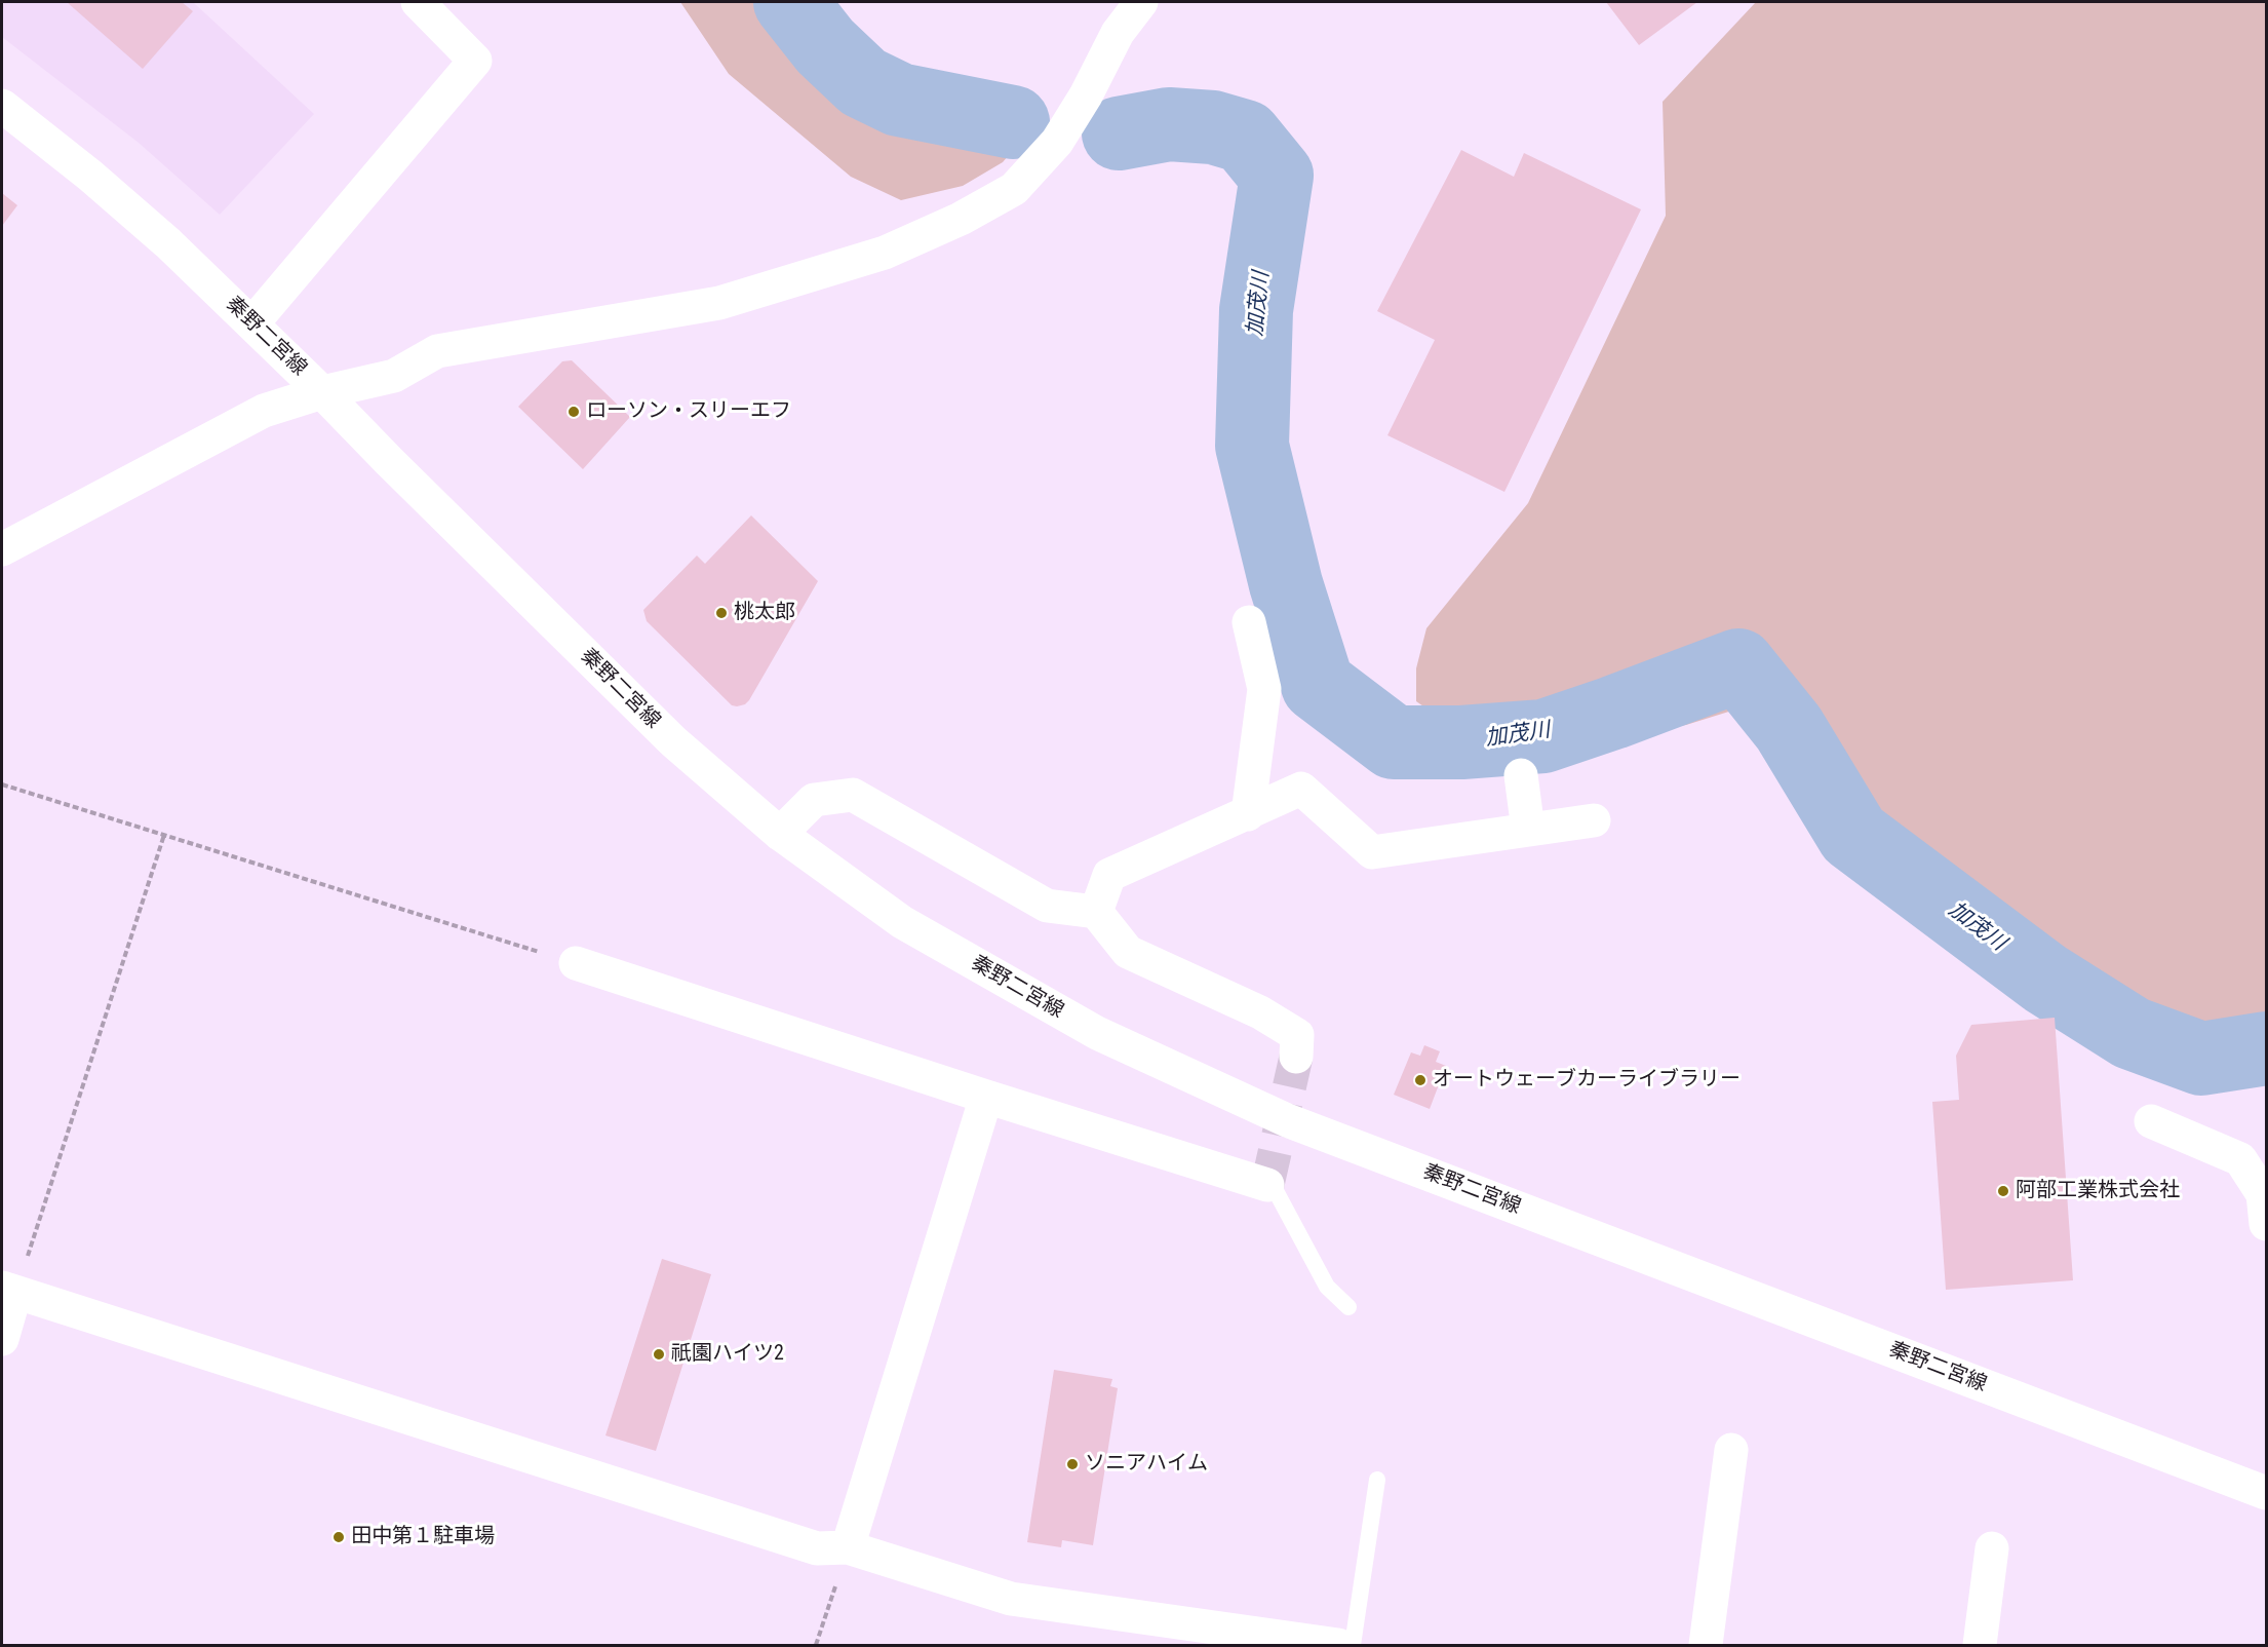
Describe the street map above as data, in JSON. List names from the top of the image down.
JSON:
{
  "streets": {
    "street": ["秦野二宮線"]
  },
  "water": ["加茂川"],
  "places": [
    "ローソン・スリーエフ",
    "桃太郎",
    "オートウェーブカーライブラリー",
    "阿部工業株式会社",
    "祇園ハイツ2",
    "ソニアハイム",
    "田中第１駐車場"
  ]
}
